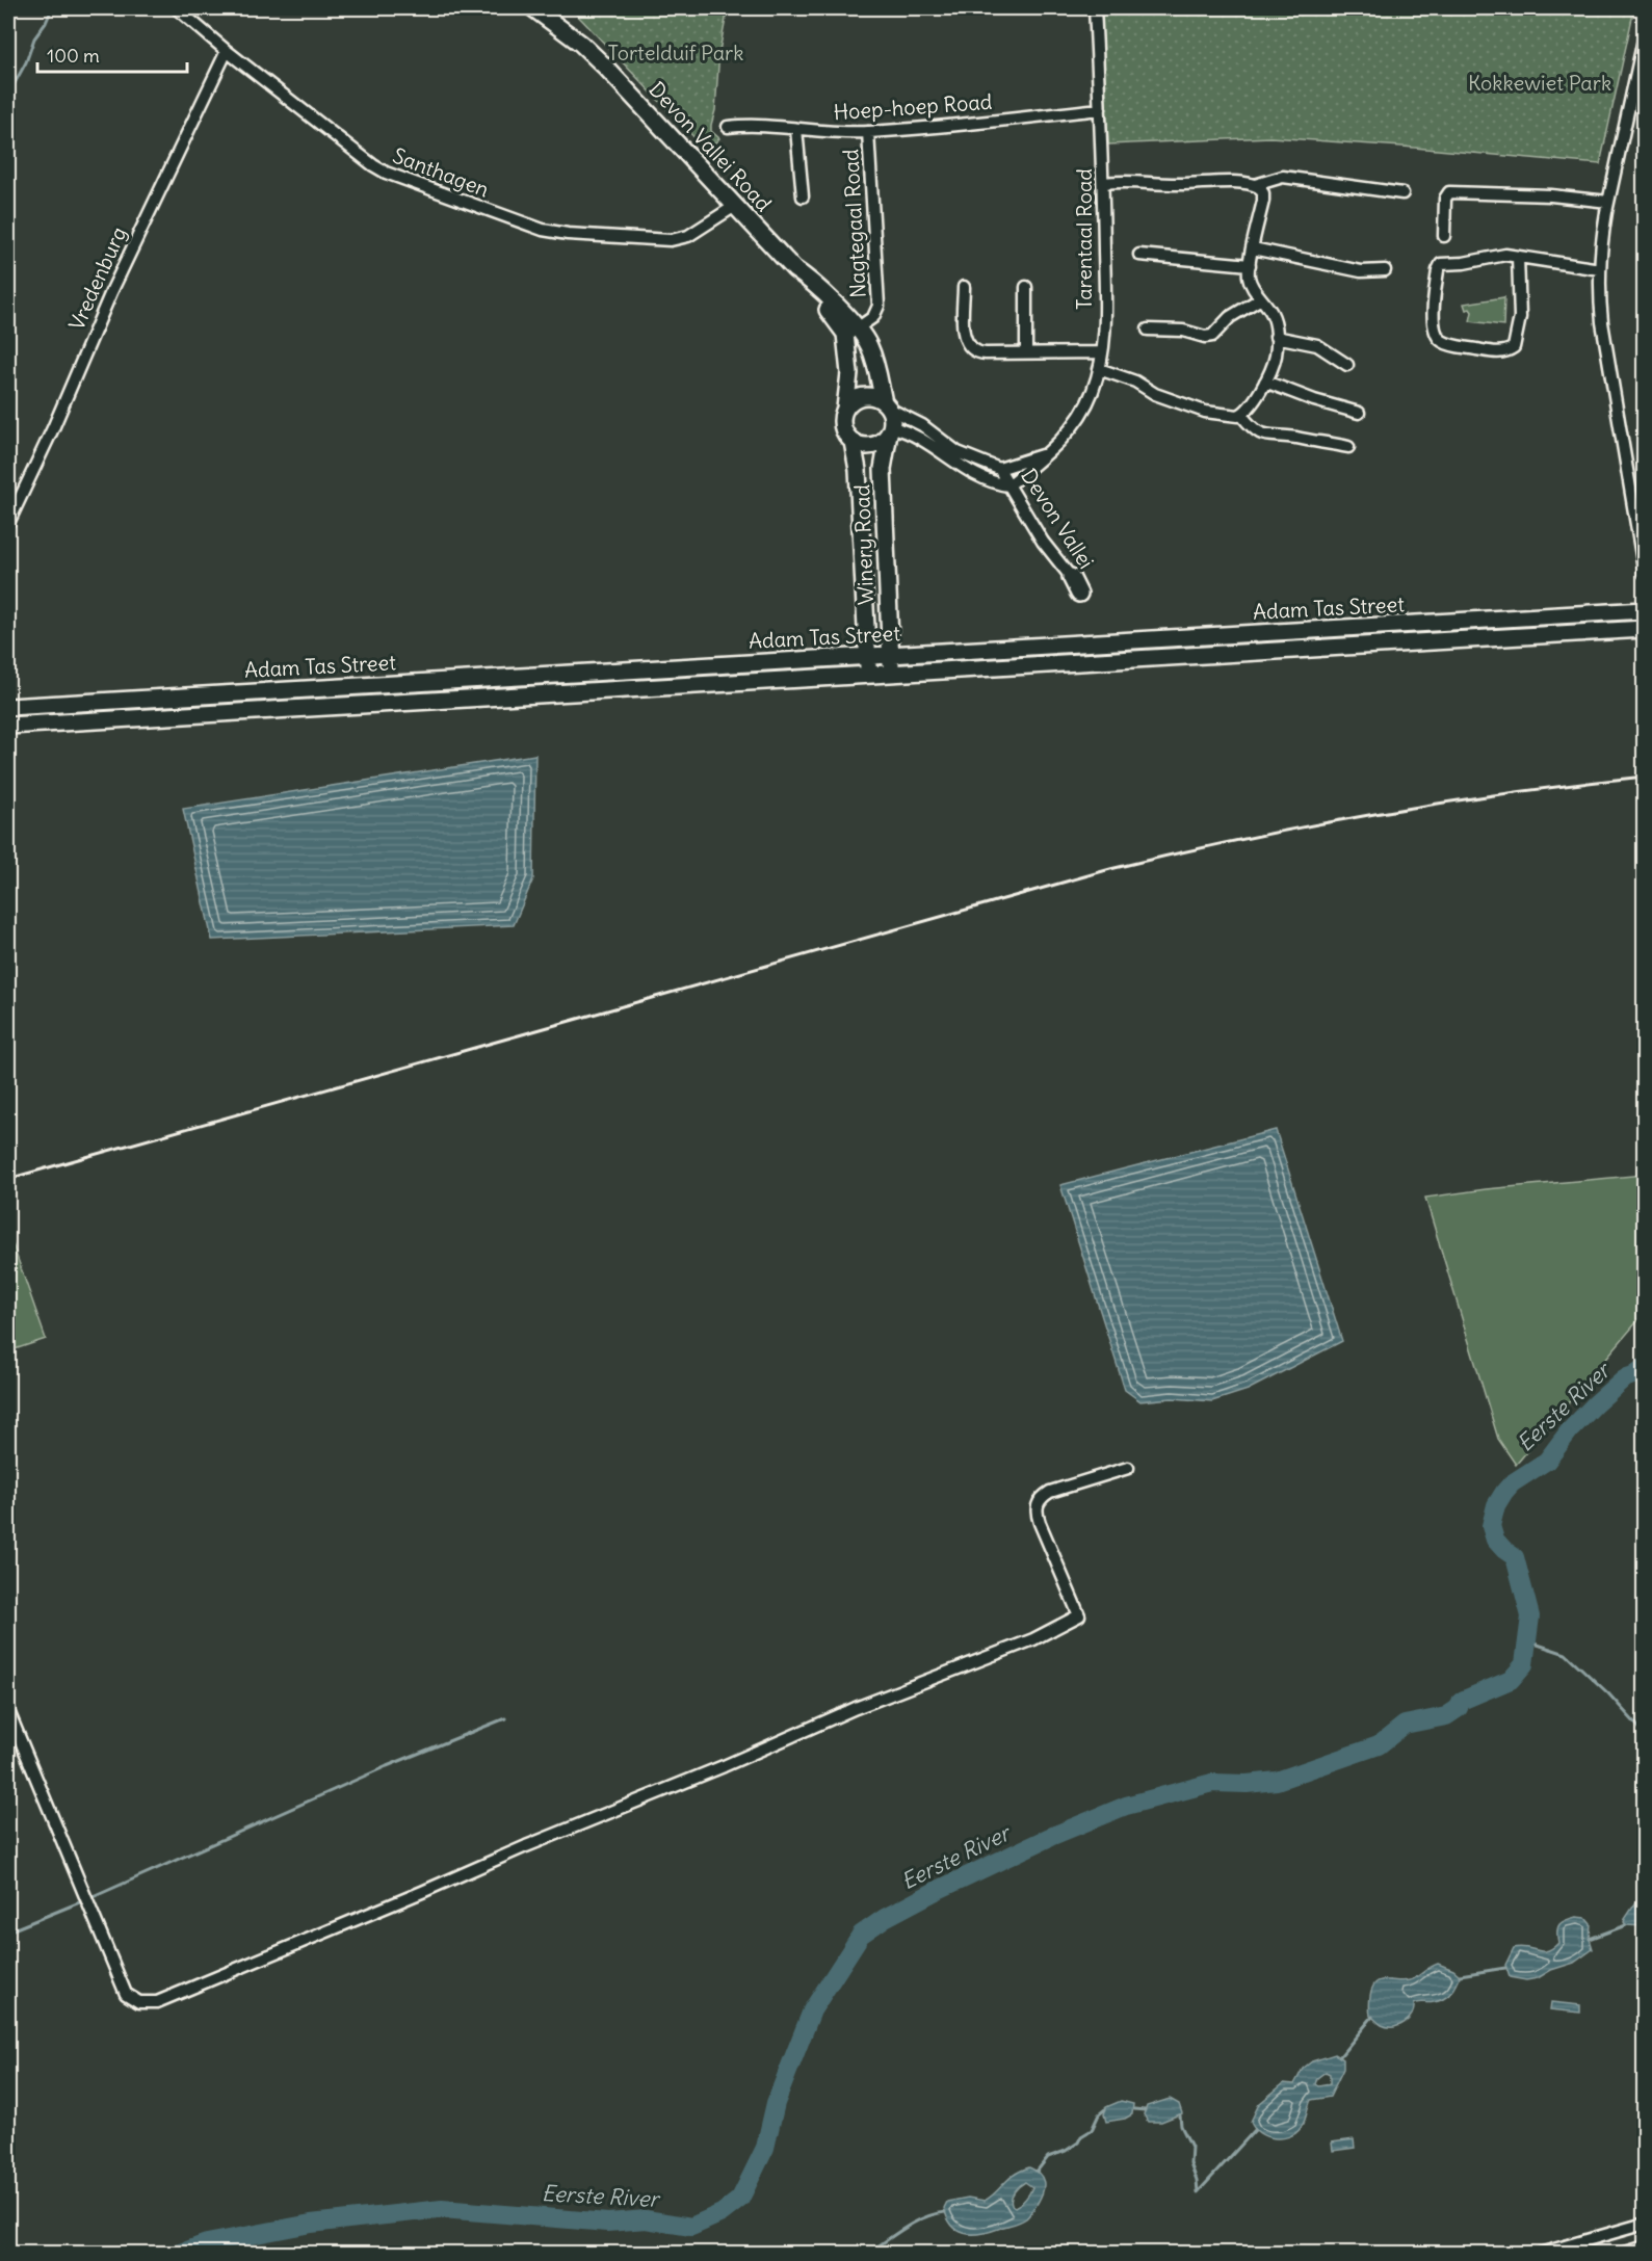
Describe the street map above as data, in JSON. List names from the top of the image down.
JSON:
{
  "streets": {
    "main road": [
      "Devon Vallei Road",
      "Devon Vallei",
      "Winery Road",
      "Adam Tas Street"
    ],
    "street": [
      "Hoep-hoep Road",
      "Santhagen",
      "Nagtegaal Road",
      "Tarentaal Road",
      "Vredenburg"
    ]
  },
  "crossings": [
    ["Hoep-hoep Road", "Nagtegaal Road"],
    ["Hoep-hoep Road", "Tarentaal Road"],
    ["Devon Vallei Road", "Santhagen"],
    ["Devon Vallei Road", "Nagtegaal Road"],
    ["Devon Vallei Road", "Winery Road"],
    ["Santhagen", "Vredenburg"],
    ["Tarentaal Road", "Devon Vallei"],
    ["Winery Road", "Adam Tas Street"]
  ],
  "water": ["Eerste River"],
  "parks": ["Tortelduif Park", "Kokkewiet Park"],
  "scale_bar": "100 m"
}
